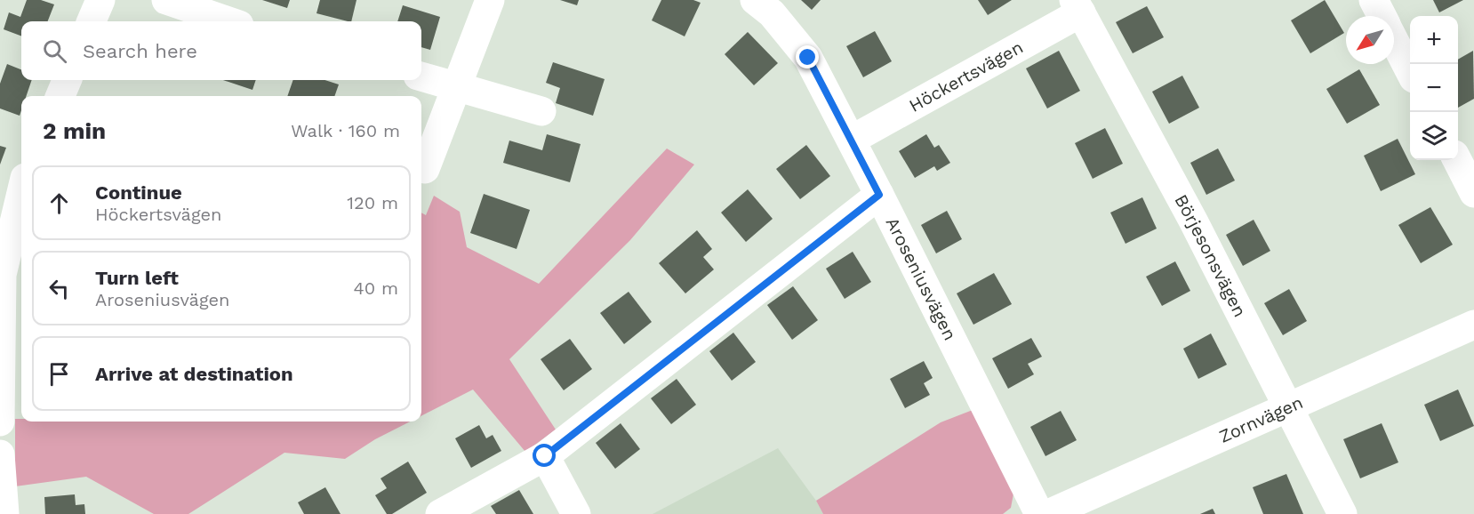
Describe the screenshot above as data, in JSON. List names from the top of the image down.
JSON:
{
  "streets": {
    "street": [
      "Höckertsvägen",
      "Börjesonsvägen",
      "Aroseniusvägen",
      "Zornvägen"
    ]
  },
  "crossings": [
    ["Höckertsvägen", "Börjesonsvägen"],
    ["Höckertsvägen", "Aroseniusvägen"],
    ["Börjesonsvägen", "Zornvägen"]
  ],
  "north": "bottom left",
  "page": {
    "map_buttons": ["+", "−"],
    "search": "Search here",
    "heading": ["2 min", "Walk · 160 m"],
    "list": [
      ["Continue", "Höckertsvägen", "120 m"],
      ["Turn left", "Aroseniusvägen", "40 m"],
      "Arrive at destination"
    ]
  }
}
